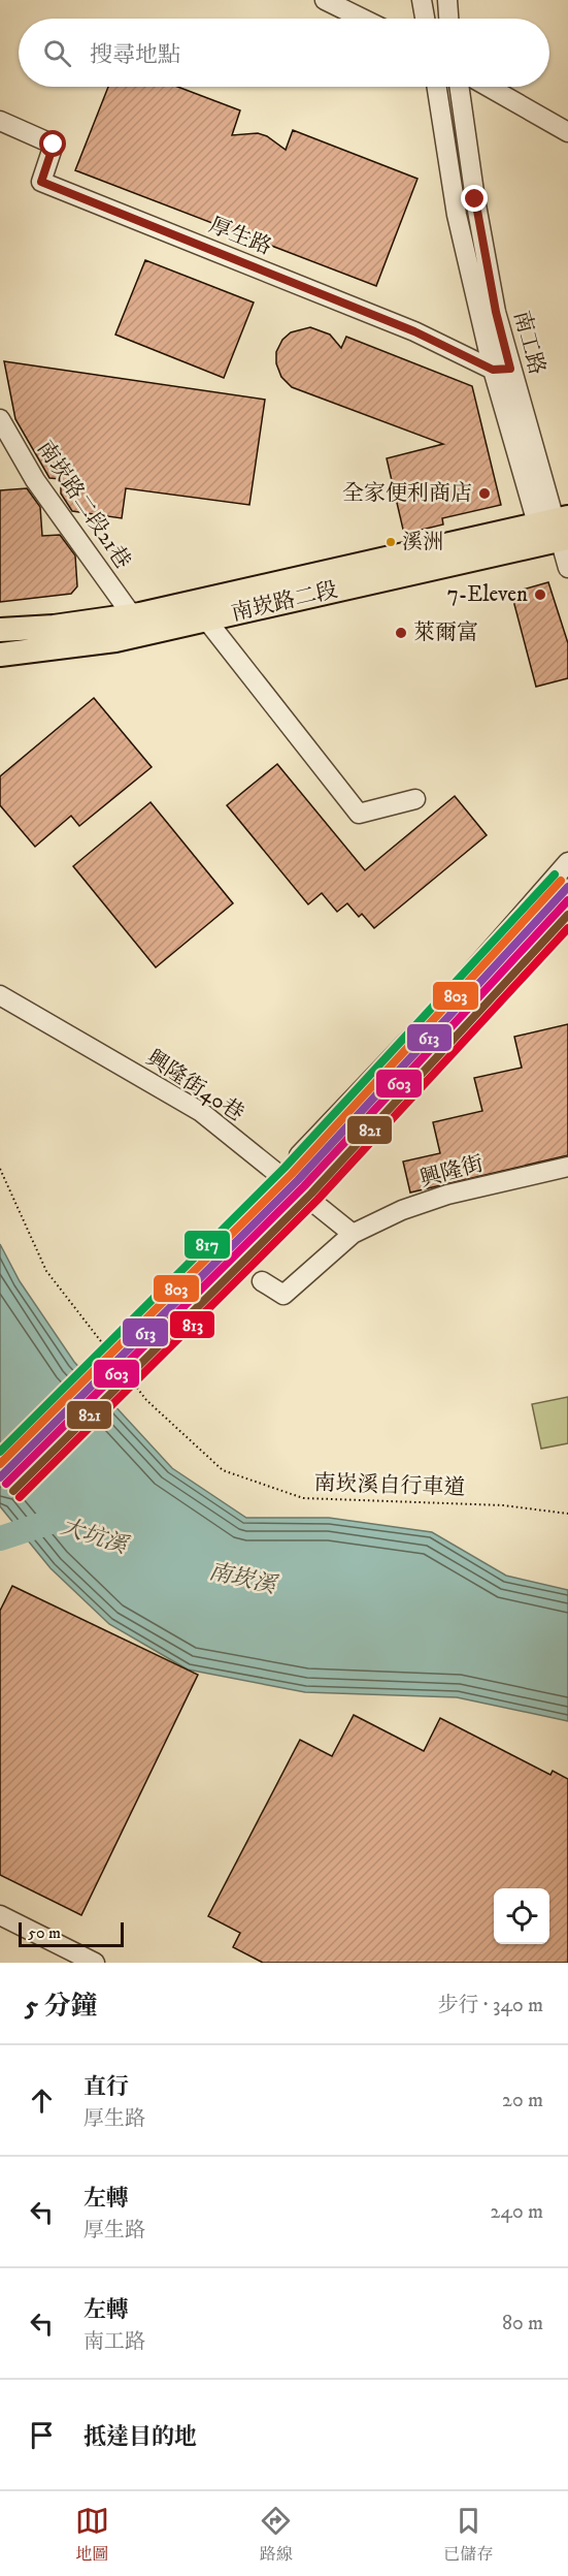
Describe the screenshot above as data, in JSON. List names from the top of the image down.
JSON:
{
  "streets": {
    "main road": ["南崁路二段"],
    "street": [
      "厚生路",
      "南工路",
      "南崁路二段21巷",
      "興隆街40巷",
      "興隆街"
    ],
    "path": ["南崁溪自行車道"]
  },
  "crossings": [
    ["厚生路", "南工路"],
    ["南工路", "南崁路二段"],
    ["南崁路二段21巷", "南崁路二段"],
    ["興隆街40巷", "興隆街"]
  ],
  "water": ["大坑溪", "南崁溪"],
  "places": [
    "全家便利商店",
    "溪洲",
    "7-Eleven",
    "萊爾富"
  ],
  "lines": [
    "transit line 817",
    "transit line 803",
    "transit line 613",
    "transit line 603",
    "transit line 821",
    "transit line 813"
  ],
  "scale_bar": "50 m",
  "page": {
    "search": "搜尋地點",
    "scale": "50 m",
    "heading": ["5 分鐘", "步行 · 340 m"],
    "list": [
      ["直行", "厚生路", "20 m"],
      ["左轉", "厚生路", "240 m"],
      ["左轉", "南工路", "80 m"],
      "抵達目的地"
    ],
    "nav": ["地圖", "路線", "已儲存"]
  }
}
